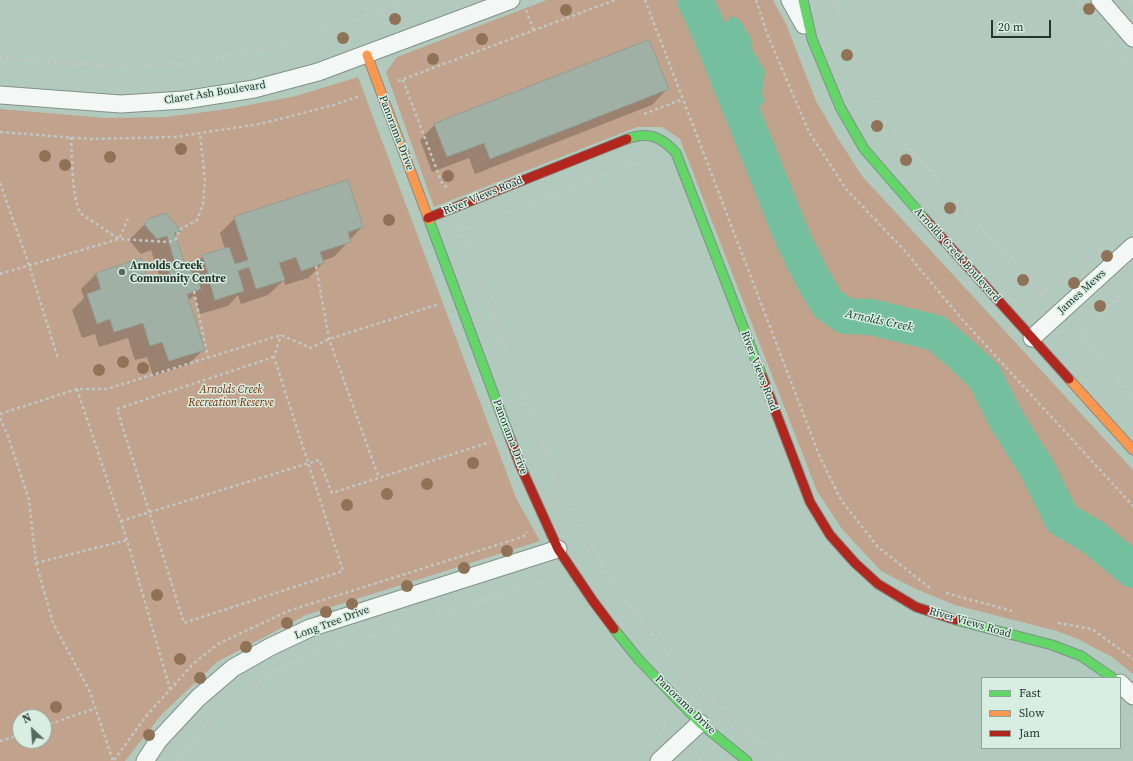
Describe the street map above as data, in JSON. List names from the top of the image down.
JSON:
{
  "streets": {
    "street": [
      "Claret Ash Boulevard",
      "Panorama Drive",
      "River Views Road",
      "Arnolds Creek Boulevard",
      "James Mews",
      "Long Tree Drive"
    ]
  },
  "crossings": [
    ["Claret Ash Boulevard", "Panorama Drive"],
    ["Panorama Drive", "River Views Road"],
    ["Panorama Drive", "Long Tree Drive"],
    ["Arnolds Creek Boulevard", "James Mews"]
  ],
  "water": ["Arnolds Creek"],
  "parks": ["Arnolds Creek Recreation Reserve"],
  "places": ["Arnolds Creek Community Centre"],
  "legend": ["Fast", "Slow", "Jam"],
  "scale_bar": "20 m",
  "north": "top left"
}
